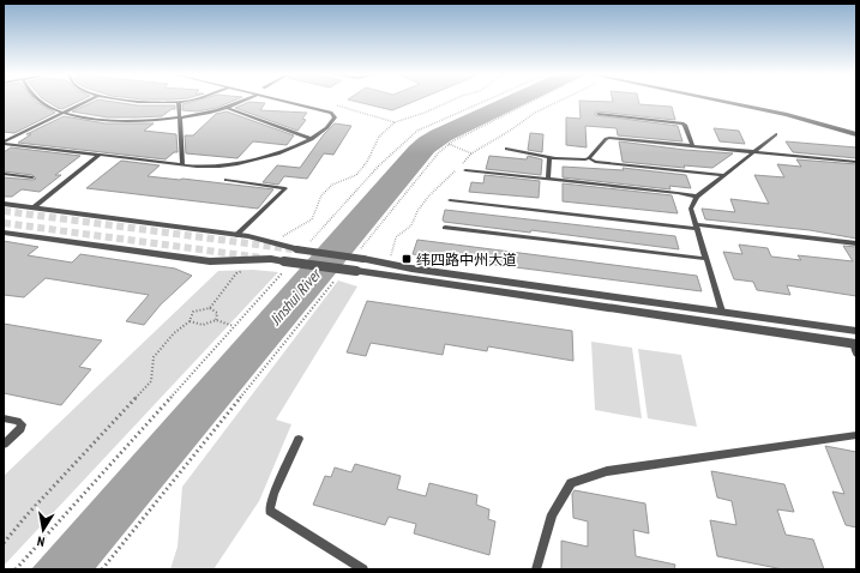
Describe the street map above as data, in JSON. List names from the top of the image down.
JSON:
{
  "water": ["Jinshui River"],
  "places": {
    "transit": ["纬四路中州大道"]
  },
  "north": "bottom"
}
